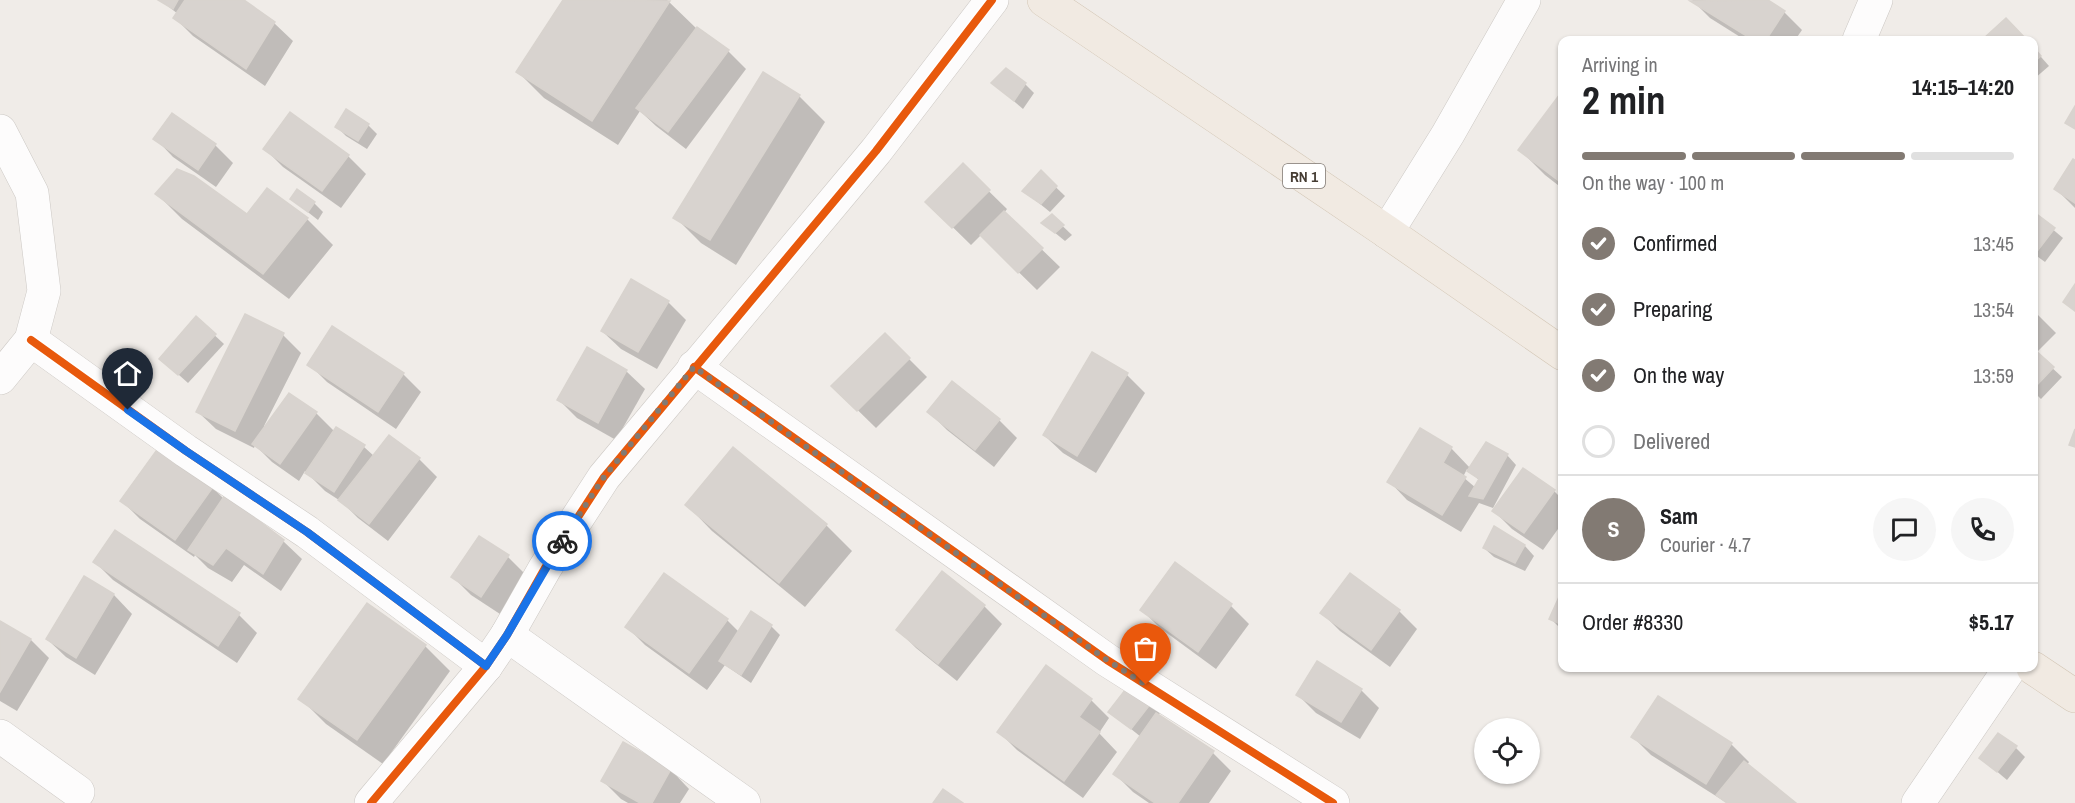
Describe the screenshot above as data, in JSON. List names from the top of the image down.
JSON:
{
  "streets": {
    "main road": ["RN 1"]
  },
  "page": {
    "heading": ["2 min", "Arriving in", "14:15–14:20"],
    "panel": [
      "Sam",
      "Courier · 4.7",
      "Order #8330",
      "$5.17"
    ],
    "bar": "On the way · 100 m",
    "list": [
      ["Confirmed", "13:45"],
      ["Preparing", "13:54"],
      ["On the way", "13:59"],
      "Delivered"
    ],
    "round": "S"
  }
}
